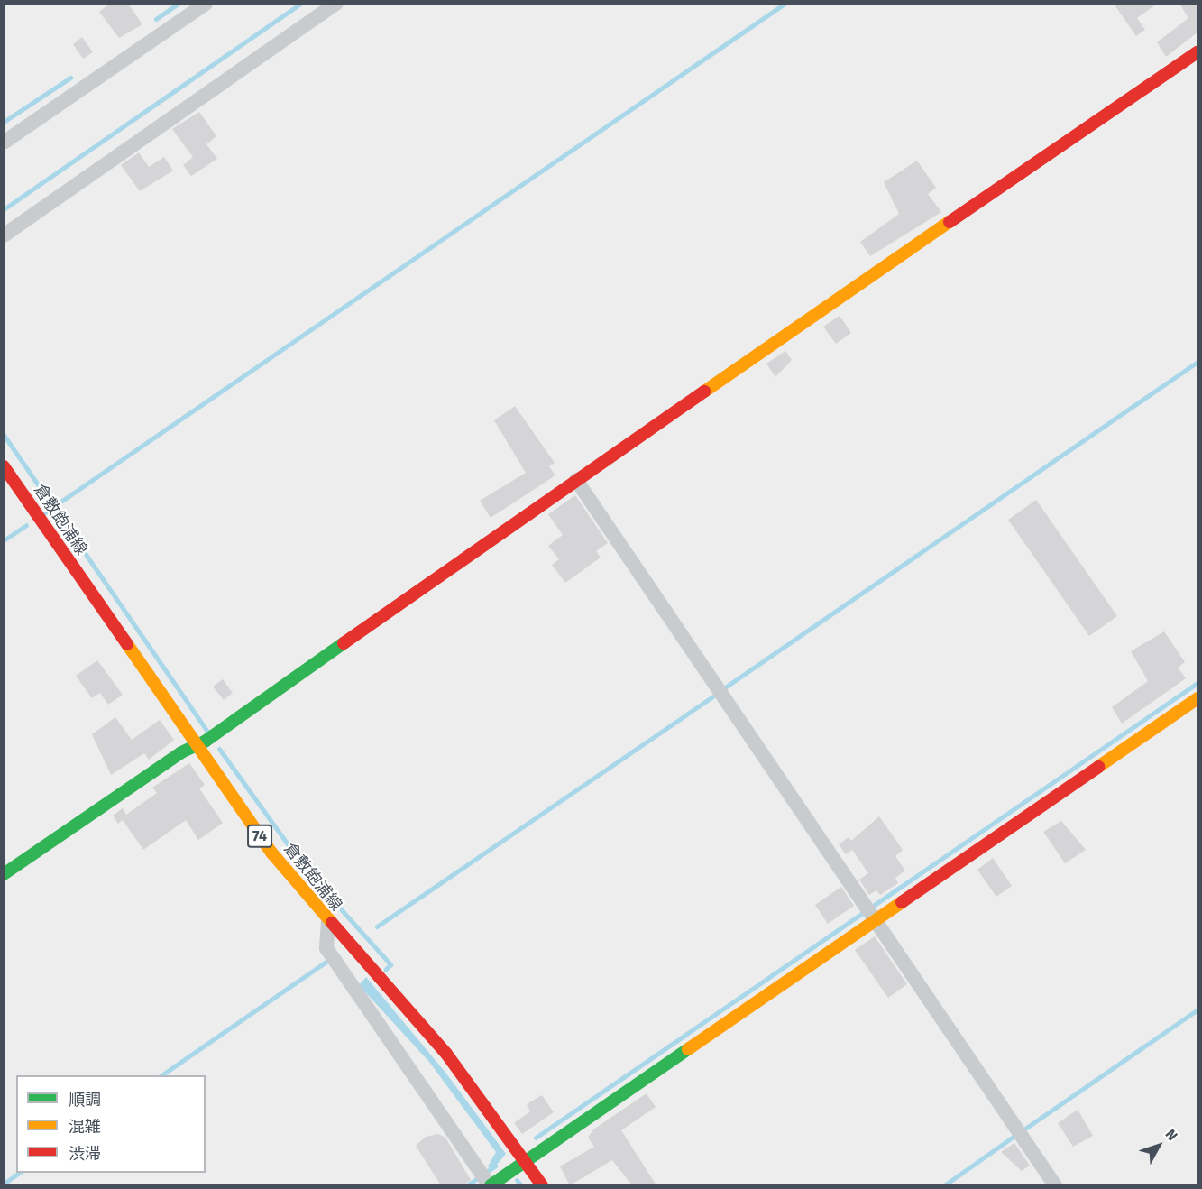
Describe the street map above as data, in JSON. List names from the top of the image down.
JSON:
{
  "streets": {
    "street": ["倉敷飽浦線", "74"]
  },
  "legend": ["順調", "混雑", "渋滞"],
  "north": "top right"
}
